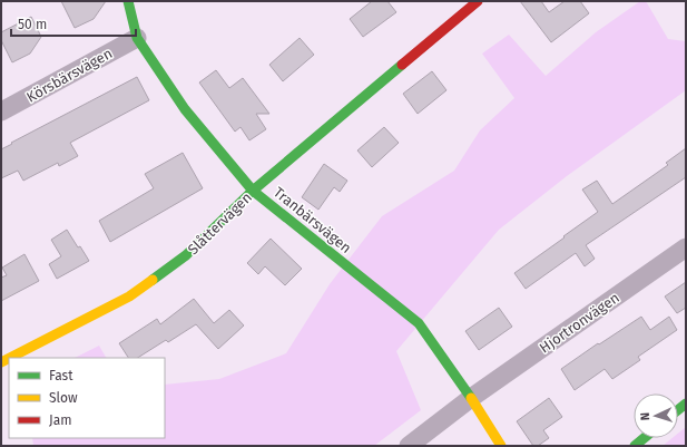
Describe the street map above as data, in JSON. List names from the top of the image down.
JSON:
{
  "streets": {
    "street": [
      "Körsbärsvägen",
      "Tranbärsvägen",
      "Slåttervägen",
      "Hjortronvägen"
    ]
  },
  "crossings": [
    ["Körsbärsvägen", "Tranbärsvägen"],
    ["Tranbärsvägen", "Slåttervägen"],
    ["Tranbärsvägen", "Hjortronvägen"]
  ],
  "legend": ["Fast", "Slow", "Jam"],
  "scale_bar": "50 m",
  "north": "left"
}
